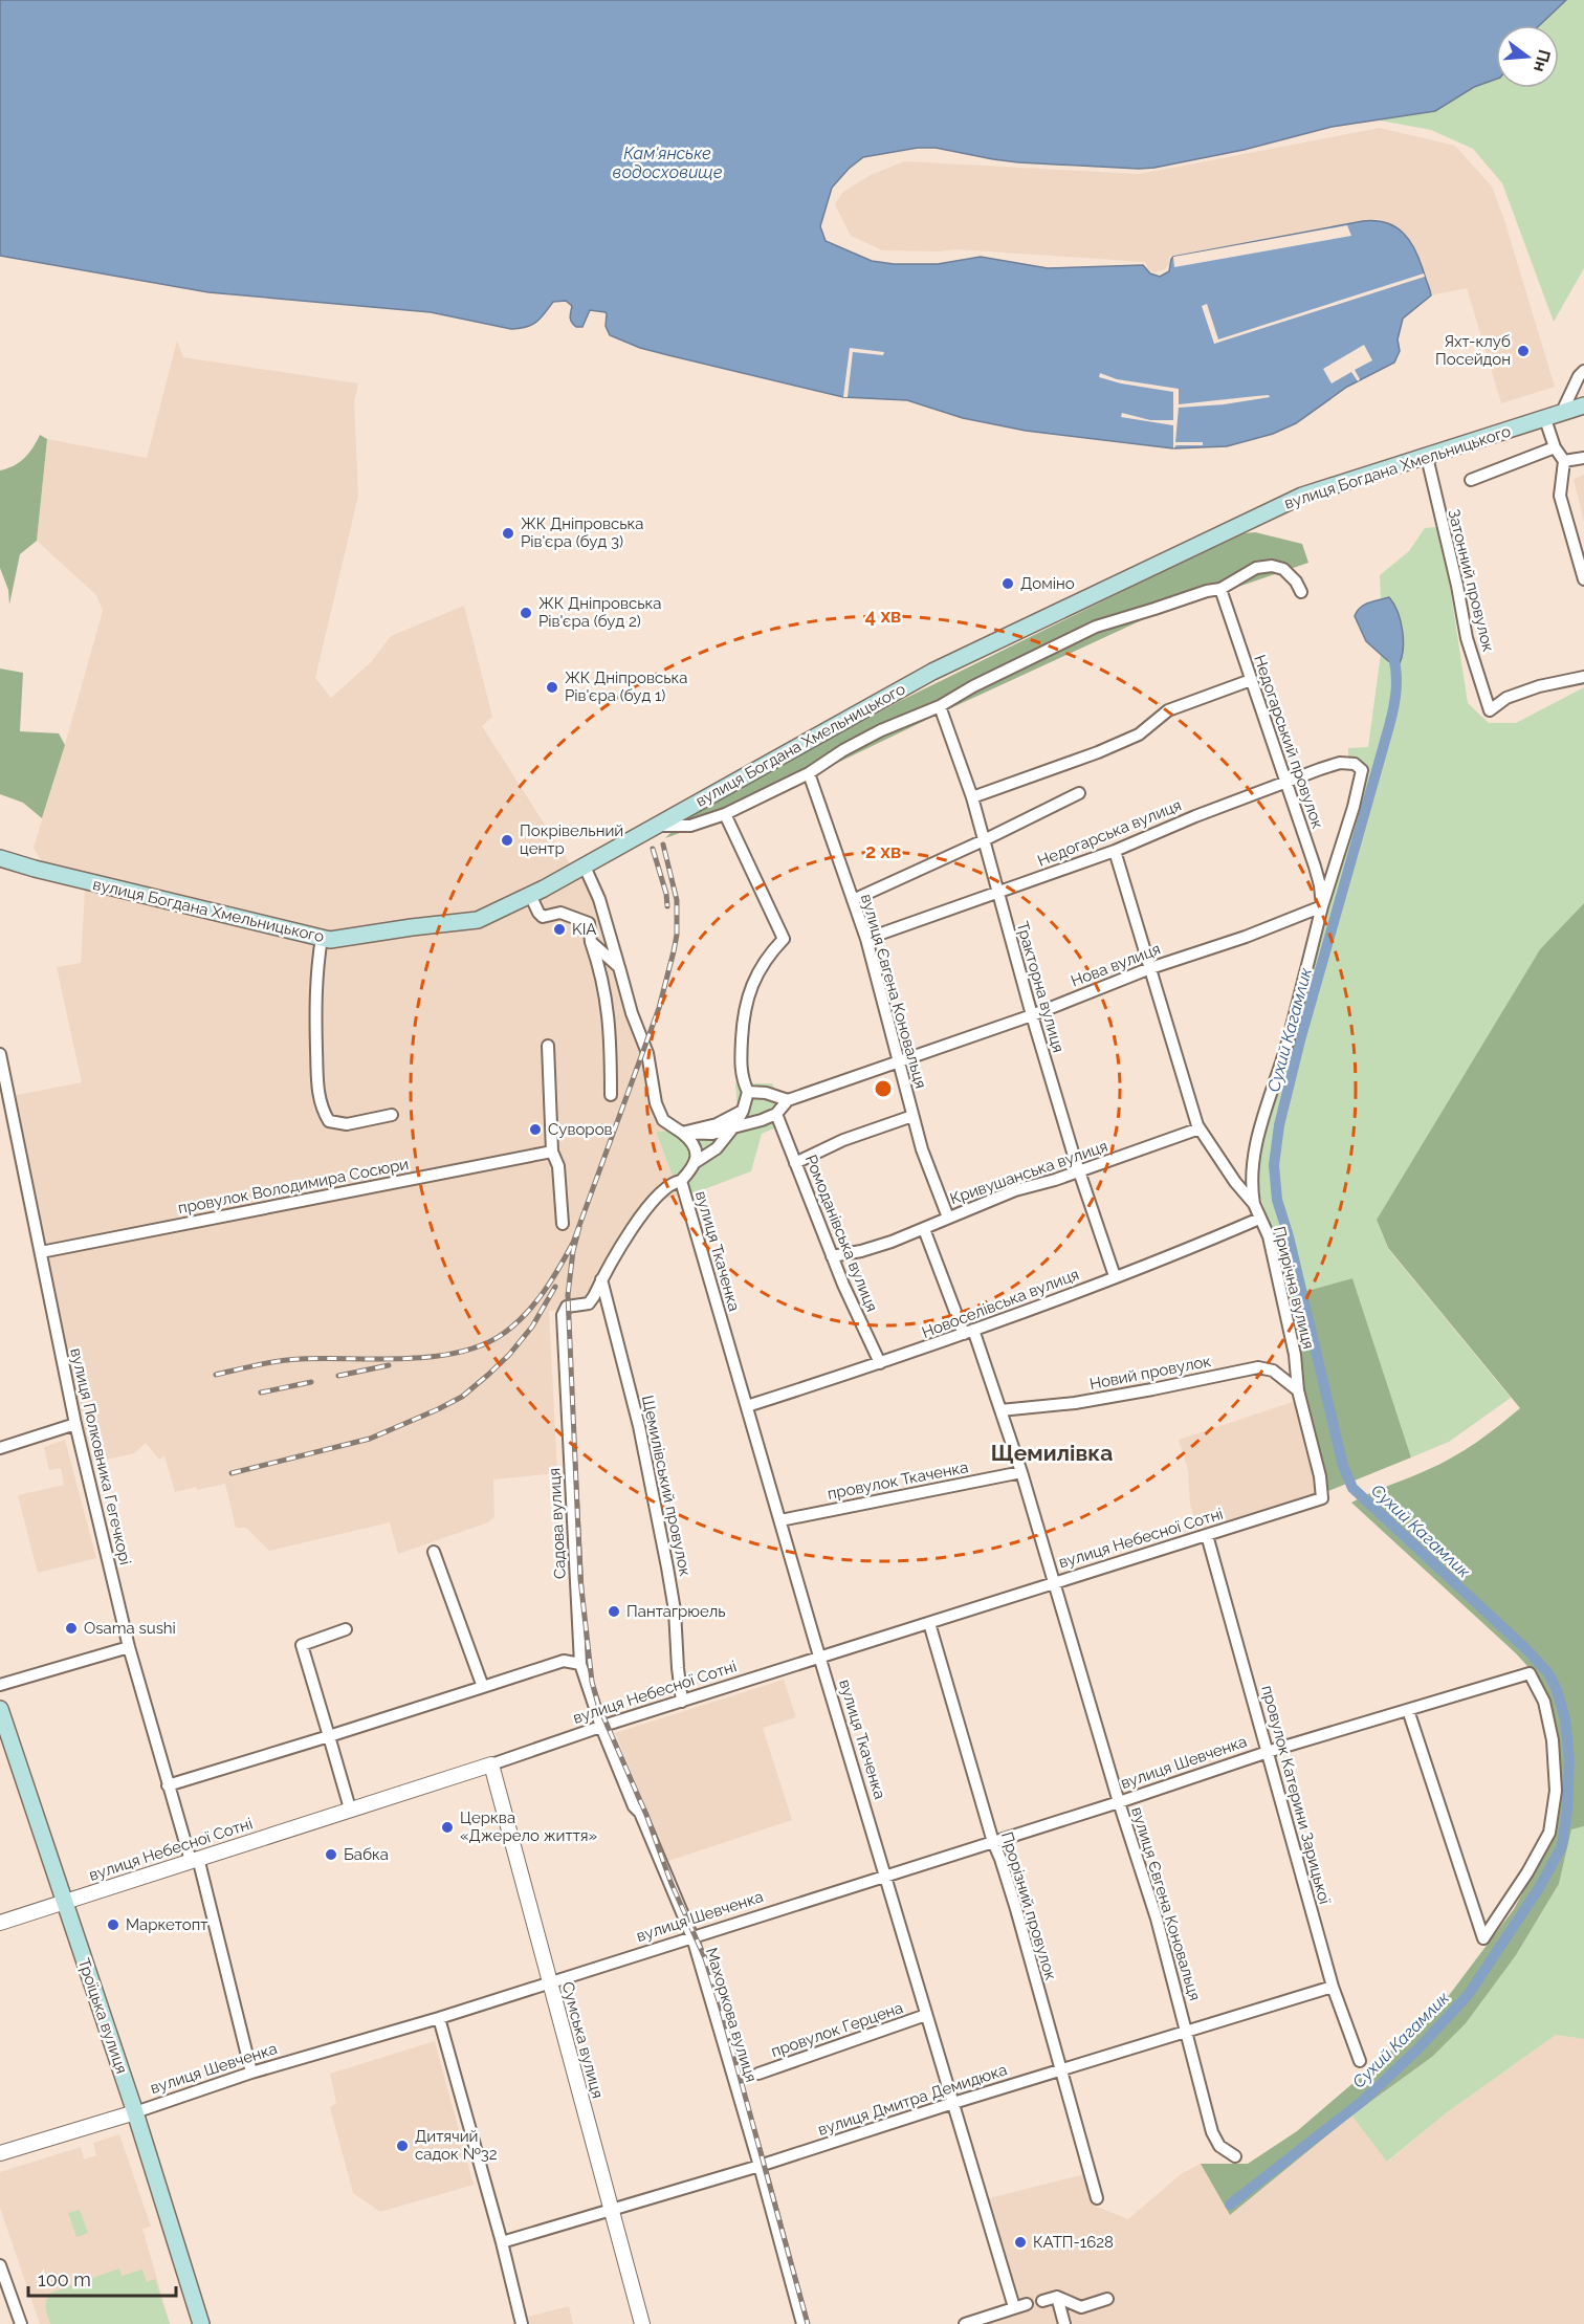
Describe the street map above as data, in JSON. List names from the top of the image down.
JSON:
{
  "streets": {
    "main road": ["вулиця Богдана Хмельницького", "Троїцька вулиця"],
    "street": [
      "Затонний провулок",
      "Недогарський провулок",
      "Недогарська вулиця",
      "Нова вулиця",
      "Тракторна вулиця",
      "вулиця Євгена Коновальця",
      "Кривушанська вулиця",
      "провулок Володимира Сосюри",
      "Ромоданівська вулиця",
      "вулиця Ткаченка",
      "Прирічна вулиця",
      "Новоселівська вулиця",
      "Новий провулок",
      "вулиця Полковника Гегечкорі",
      "провулок Ткаченка",
      "Щемилівський провулок",
      "Садова вулиця",
      "вулиця Небесної Сотні",
      "вулиця Шевченка",
      "провулок Катерини Зарицької",
      "Прорізний провулок",
      "Махоркова вулиця",
      "провулок Герцена",
      "Сумська вулиця",
      "вулиця Дмитра Демидюка"
    ]
  },
  "crossings": [
    ["вулиця Богдана Хмельницького", "Затонний провулок"],
    ["Недогарський провулок", "Недогарська вулиця"],
    ["Недогарський провулок", "Нова вулиця"],
    ["Недогарська вулиця", "Нова вулиця"],
    ["Недогарська вулиця", "Тракторна вулиця"],
    ["Недогарська вулиця", "вулиця Євгена Коновальця"],
    ["Недогарська вулиця", "Прирічна вулиця"],
    ["Нова вулиця", "Тракторна вулиця"],
    ["Нова вулиця", "вулиця Євгена Коновальця"],
    ["Нова вулиця", "Прирічна вулиця"],
    ["Тракторна вулиця", "Кривушанська вулиця"],
    ["Тракторна вулиця", "Новоселівська вулиця"],
    ["вулиця Євгена Коновальця", "Кривушанська вулиця"],
    ["вулиця Євгена Коновальця", "Новоселівська вулиця"],
    ["вулиця Євгена Коновальця", "Новий провулок"],
    ["вулиця Євгена Коновальця", "провулок Ткаченка"],
    ["вулиця Євгена Коновальця", "вулиця Небесної Сотні"],
    ["вулиця Євгена Коновальця", "вулиця Шевченка"],
    ["вулиця Євгена Коновальця", "вулиця Дмитра Демидюка"],
    ["Кривушанська вулиця", "Ромоданівська вулиця"],
    ["Кривушанська вулиця", "Прирічна вулиця"],
    ["провулок Володимира Сосюри", "вулиця Полковника Гегечкорі"],
    ["Ромоданівська вулиця", "Новоселівська вулиця"],
    ["вулиця Ткаченка", "Новоселівська вулиця"],
    ["вулиця Ткаченка", "провулок Ткаченка"],
    ["вулиця Ткаченка", "вулиця Небесної Сотні"],
    ["вулиця Ткаченка", "вулиця Шевченка"],
    ["вулиця Ткаченка", "провулок Герцена"],
    ["вулиця Ткаченка", "вулиця Дмитра Демидюка"],
    ["Прирічна вулиця", "Новоселівська вулиця"],
    ["Прирічна вулиця", "Новий провулок"],
    ["Прирічна вулиця", "вулиця Небесної Сотні"],
    ["вулиця Полковника Гегечкорі", "вулиця Небесної Сотні"],
    ["вулиця Полковника Гегечкорі", "вулиця Шевченка"],
    ["Щемилівський провулок", "Садова вулиця"],
    ["Щемилівський провулок", "вулиця Небесної Сотні"],
    ["Садова вулиця", "вулиця Небесної Сотні"],
    ["Садова вулиця", "Махоркова вулиця"],
    ["вулиця Небесної Сотні", "провулок Катерини Зарицької"],
    ["вулиця Небесної Сотні", "Прорізний провулок"],
    ["вулиця Небесної Сотні", "Махоркова вулиця"],
    ["вулиця Небесної Сотні", "Троїцька вулиця"],
    ["вулиця Небесної Сотні", "Сумська вулиця"],
    ["вулиця Шевченка", "провулок Катерини Зарицької"],
    ["вулиця Шевченка", "Прорізний провулок"],
    ["вулиця Шевченка", "Махоркова вулиця"],
    ["вулиця Шевченка", "Троїцька вулиця"],
    ["вулиця Шевченка", "Сумська вулиця"],
    ["провулок Катерини Зарицької", "вулиця Дмитра Демидюка"],
    ["Прорізний провулок", "вулиця Дмитра Демидюка"],
    ["Махоркова вулиця", "вулиця Дмитра Демидюка"],
    ["Сумська вулиця", "вулиця Дмитра Демидюка"]
  ],
  "districts": ["Щемилівка"],
  "water": ["Кам'янське водосховище", "Сухий Кагамлик"],
  "places": [
    "Яхт-клуб Посейдон",
    "ЖК Дніпровська Рів'єра (буд 3)",
    "Доміно",
    "ЖК Дніпровська Рів'єра (буд 2)",
    "ЖК Дніпровська Рів'єра (буд 1)",
    "Покрівельний центр",
    "KIA",
    "Суворов",
    "Пантагрюель",
    "Osama sushi",
    "Церква «Джерело життя»",
    "Бабка",
    "Маркетопт",
    "Дитячий садок №32",
    "КАТП-1628"
  ],
  "scale_bar": "100 m",
  "north": "right",
  "rings": ["4 хв", "2 хв"]
}
